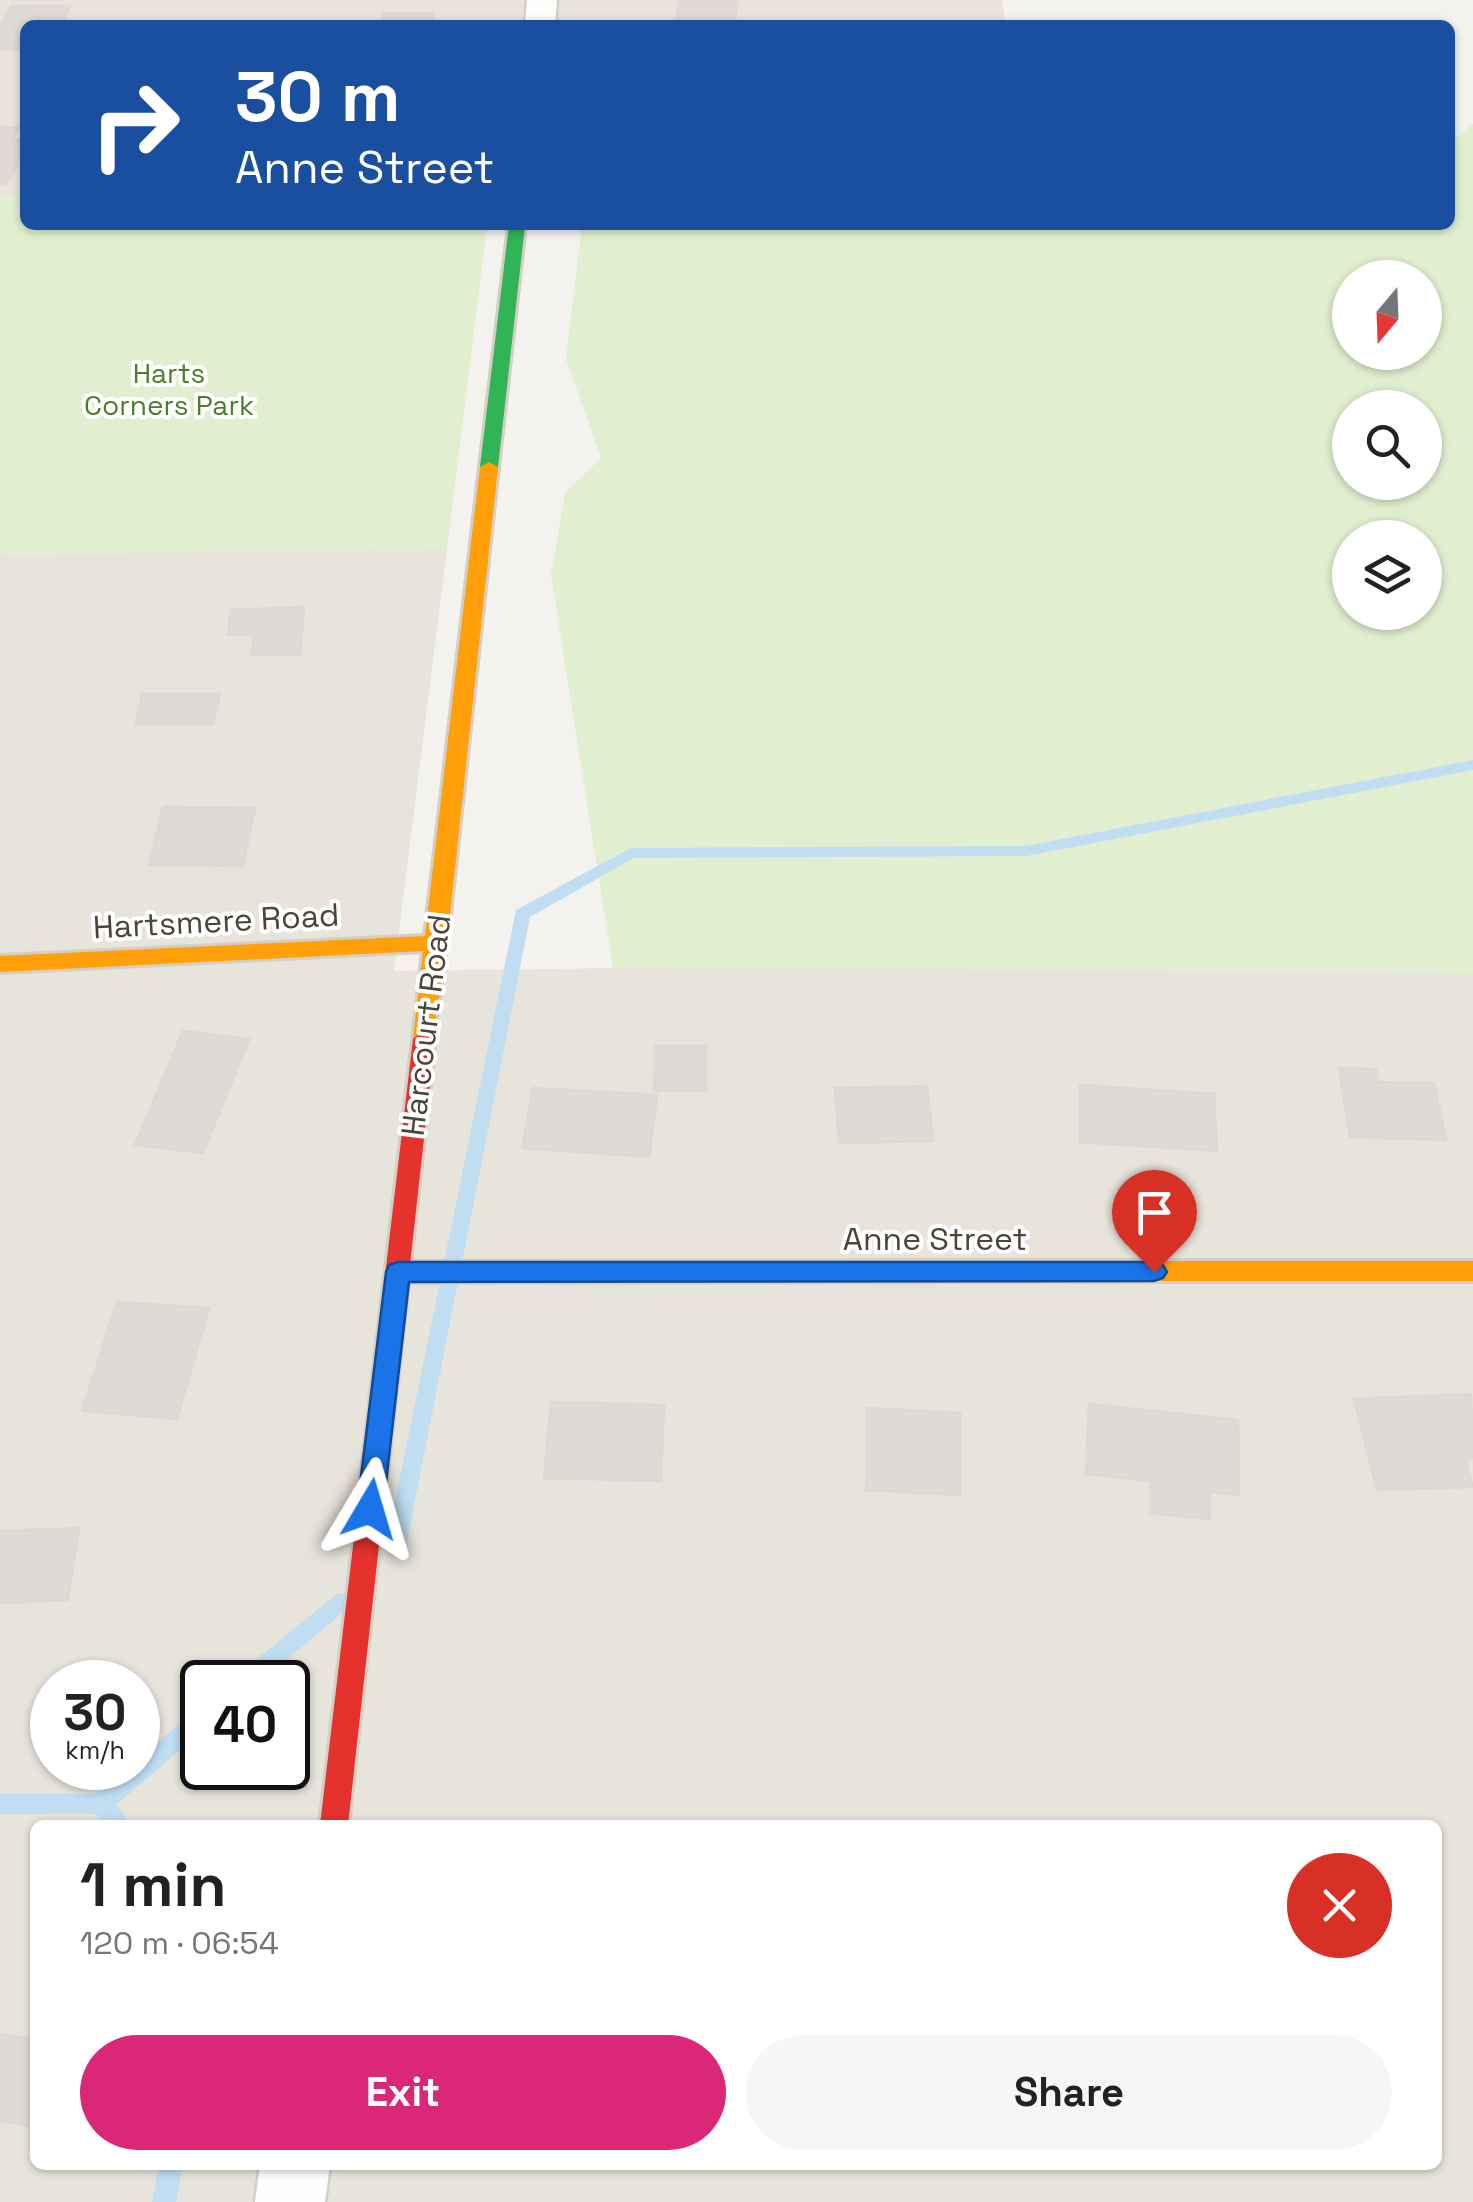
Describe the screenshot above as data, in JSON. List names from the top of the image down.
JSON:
{
  "streets": {
    "street": ["Hartsmere Road", "Harcourt Road", "Anne Street"]
  },
  "crossings": [
    ["Hartsmere Road", "Harcourt Road"],
    ["Harcourt Road", "Anne Street"]
  ],
  "parks": ["Harts Corners Park"],
  "north": "bottom",
  "page": {
    "turn": ["30 m", "Anne Street"],
    "speed": "30 km/h",
    "limit": "40",
    "heading": ["1 min", "120 m · 06:54"],
    "buttons": ["Exit", "Share"]
  }
}
